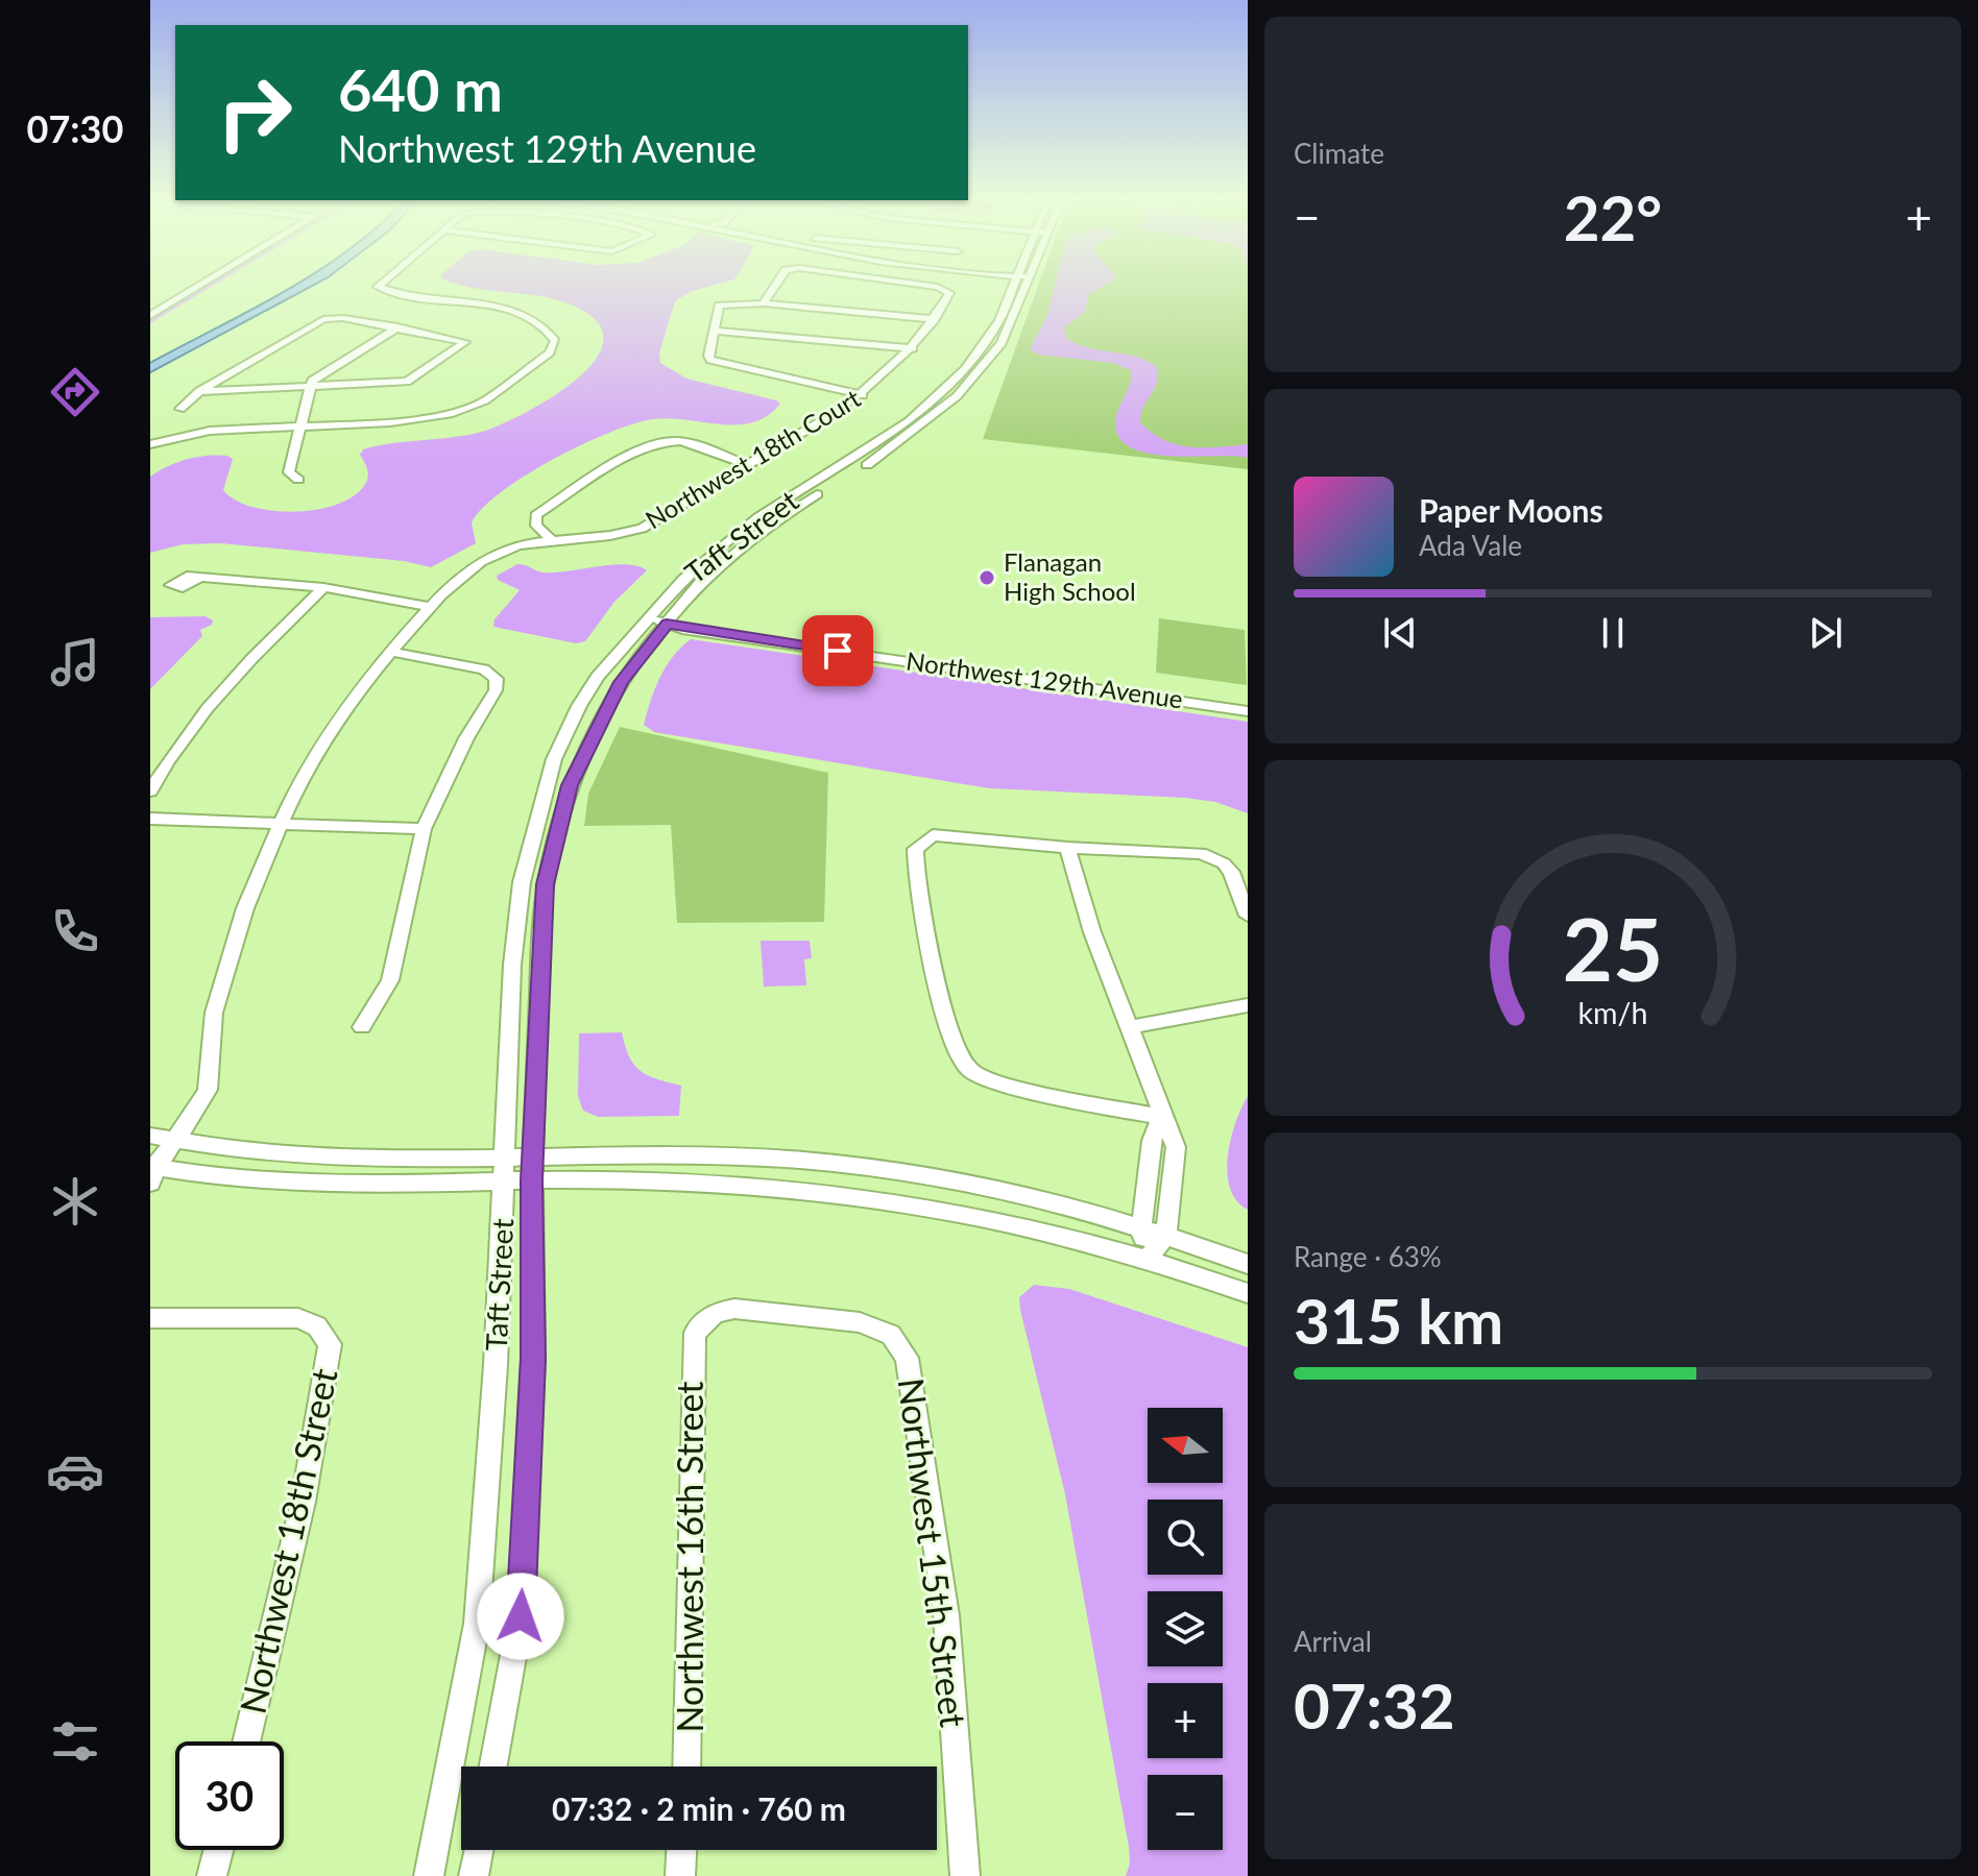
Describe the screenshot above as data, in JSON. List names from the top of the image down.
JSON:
{
  "streets": {
    "street": [
      "Northwest 18th Court",
      "Taft Street",
      "Northwest 129th Avenue",
      "Northwest 18th Street",
      "Northwest 15th Street",
      "Northwest 16th Street"
    ]
  },
  "crossings": [
    ["Taft Street", "Northwest 129th Avenue"],
    ["Northwest 15th Street", "Northwest 16th Street"]
  ],
  "places": ["Flanagan High School"],
  "north": "left",
  "page": {
    "tabs": "07:30",
    "tile": [
      "Climate",
      ["Range · 63%", "315 km"],
      ["Arrival", "07:32"]
    ],
    "turn": ["640 m", "Northwest 129th Avenue"],
    "heat": ["−", "22°", "+"],
    "song": ["Paper Moons", "Ada Vale"],
    "map_buttons": ["+", "−"],
    "limit": "30",
    "trip": "07:32 · 2 min · 760 m",
    "gauge": ["25", "km/h"]
  }
}
